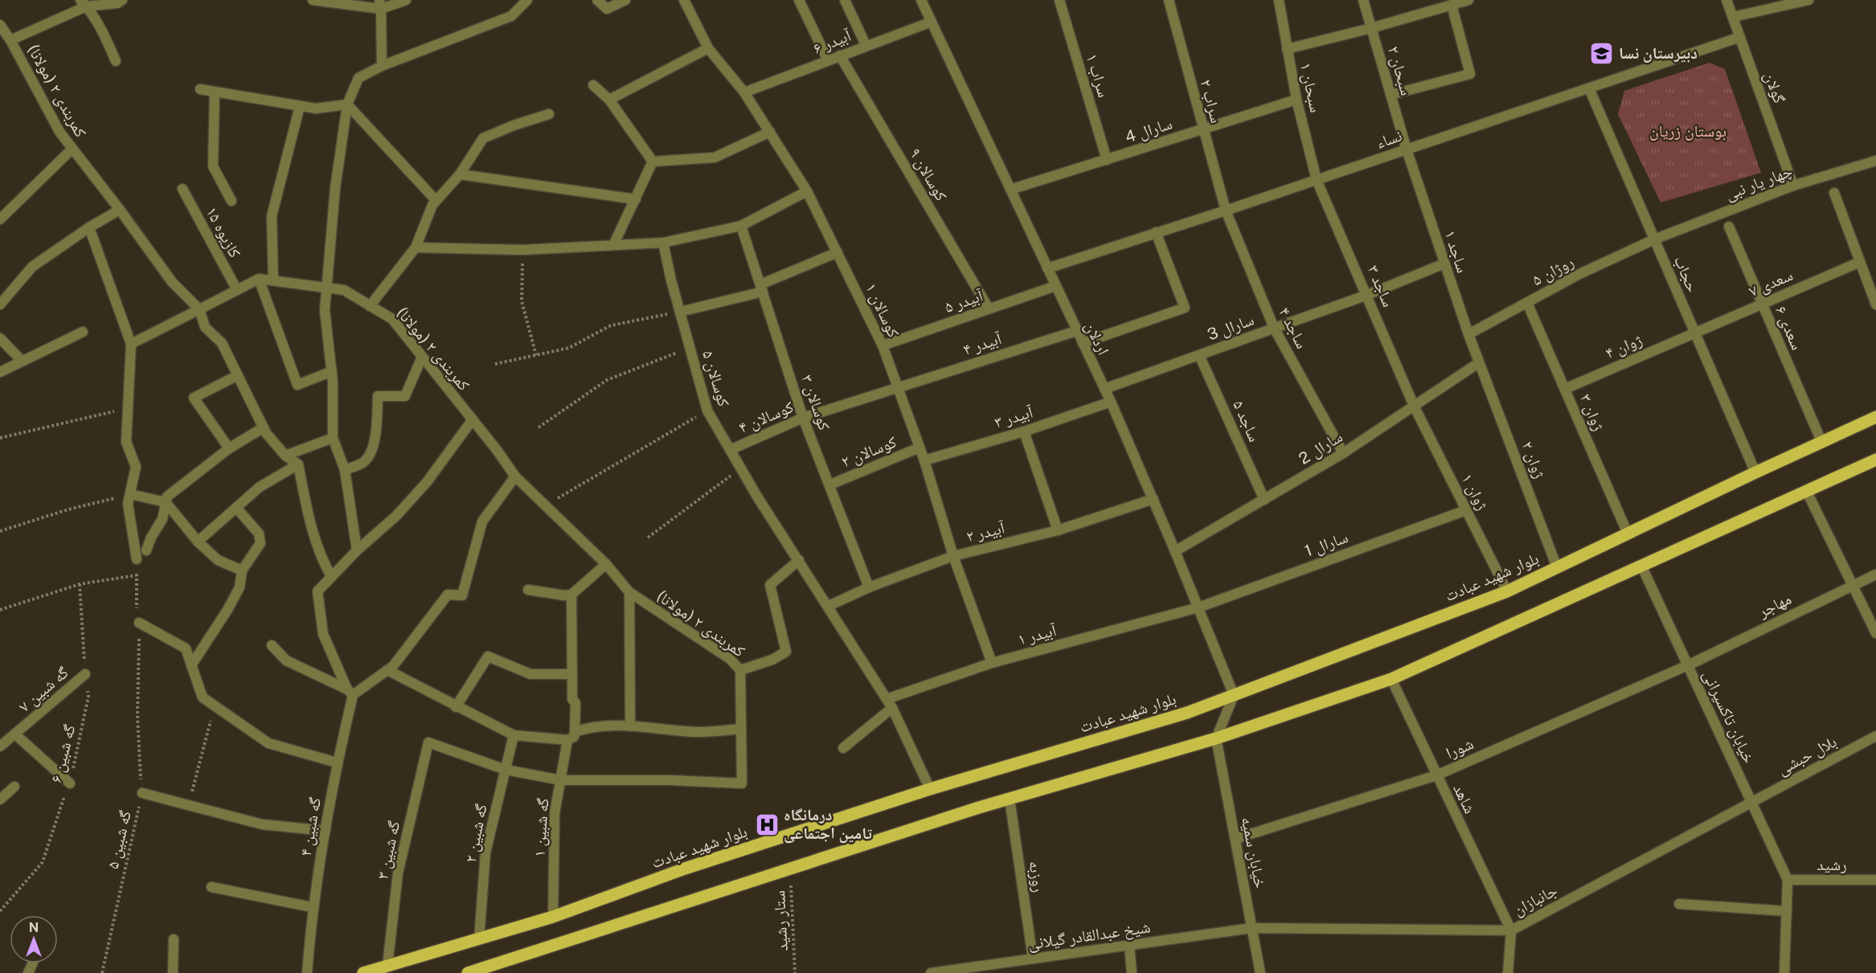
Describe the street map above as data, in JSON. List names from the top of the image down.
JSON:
{
  "streets": {
    "main road": ["بلوار شهید عبادت"],
    "street": [
      "آبیدر ۶",
      "سبحان ۲",
      "سراب ۱",
      "سبحان ۱",
      "گولان",
      "کمربندی ۲ (مولانا)",
      "سراب ۲",
      "سارال 4",
      "نساء",
      "کوسالان ۹",
      "چهار یار نبی",
      "کازیوه ۱۵",
      "ساجد ۱",
      "روژان ۵",
      "حجاب",
      "سعدی ۷",
      "ساجد ۳",
      "آبیدر ۵",
      "کوسالان ۱",
      "سارال 3",
      "ساجد ۴",
      "سعدی ۶",
      "اردلان",
      "آبیدر ۴",
      "ژوان ۴",
      "کوسالان ۵",
      "کوسالان ۳",
      "ژوان ۳",
      "کوسالان ۴",
      "آبیدر ۳",
      "ساجد ۵",
      "سارال 2",
      "کوسالان ۲",
      "ژوان ۲",
      "ژوان ۱",
      "آبیدر ۲",
      "سارال 1",
      "مهاجر",
      "آبیدر ۱",
      "گه شبین ۷",
      "خیابان تاکسیرانی",
      "شورا",
      "بلال حبشی",
      "شاهد",
      "گه شبین ۴",
      "گه شبین ۱",
      "گه شبین ۲",
      "گه شبین ۳",
      "خیابان سمیه",
      "رشید",
      "روزبه",
      "جانبازان",
      "شیخ عبدالقادر گیلانی"
    ],
    "path": ["گه شبین ۶", "گه شبین ۵", "ستار رشید"]
  },
  "crossings": [
    ["آبیدر ۶", "کوسالان ۹"],
    ["آبیدر ۶", "کوسالان ۱"],
    ["آبیدر ۶", "اردلان"],
    ["سبحان ۲", "نساء"],
    ["سبحان ۲", "ساجد ۱"],
    ["سراب ۱", "سارال 4"],
    ["سبحان ۱", "سارال 4"],
    ["سبحان ۱", "نساء"],
    ["سبحان ۱", "ساجد ۳"],
    ["گولان", "نساء"],
    ["گولان", "چهار یار نبی"],
    ["کمربندی ۲ (مولانا)", "کوسالان ۵"],
    ["سراب ۲", "سارال 4"],
    ["سراب ۲", "نساء"],
    ["سراب ۲", "ساجد ۴"],
    ["سارال 4", "اردلان"],
    ["نساء", "ساجد ۱"],
    ["نساء", "حجاب"],
    ["نساء", "ساجد ۳"],
    ["نساء", "ساجد ۴"],
    ["نساء", "اردلان"],
    ["کوسالان ۹", "آبیدر ۵"],
    ["چهار یار نبی", "روژان ۵"],
    ["چهار یار نبی", "حجاب"],
    ["ساجد ۱", "روژان ۵"],
    ["ساجد ۱", "سارال 3"],
    ["ساجد ۱", "سارال 2"],
    ["ساجد ۱", "ژوان ۲"],
    ["روژان ۵", "حجاب"],
    ["روژان ۵", "ژوان ۳"],
    ["حجاب", "سعدی ۷"],
    ["حجاب", "ژوان ۴"],
    ["حجاب", "بلوار شهید عبادت"],
    ["سعدی ۷", "سعدی ۶"],
    ["سعدی ۷", "ژوان ۴"],
    ["ساجد ۳", "سارال 3"],
    ["ساجد ۳", "سارال 2"],
    ["ساجد ۳", "ژوان ۱"],
    ["آبیدر ۵", "کوسالان ۱"],
    ["آبیدر ۵", "اردلان"],
    ["کوسالان ۱", "آبیدر ۴"],
    ["کوسالان ۱", "کوسالان ۴"],
    ["کوسالان ۱", "آبیدر ۳"],
    ["کوسالان ۱", "کوسالان ۲"],
    ["کوسالان ۱", "آبیدر ۲"],
    ["کوسالان ۱", "آبیدر ۱"],
    ["سارال 3", "ساجد ۴"],
    ["سارال 3", "اردلان"],
    ["سارال 3", "ساجد ۵"],
    ["ساجد ۴", "سارال 2"],
    ["سعدی ۶", "بلوار شهید عبادت"],
    ["اردلان", "آبیدر ۴"],
    ["اردلان", "آبیدر ۳"],
    ["اردلان", "سارال 2"],
    ["اردلان", "آبیدر ۲"],
    ["اردلان", "سارال 1"],
    ["اردلان", "بلوار شهید عبادت"],
    ["اردلان", "آبیدر ۱"],
    ["آبیدر ۴", "کوسالان ۴"],
    ["ژوان ۴", "ژوان ۳"],
    ["کوسالان ۵", "کوسالان ۴"],
    ["کوسالان ۵", "آبیدر ۲"],
    ["کوسالان ۵", "بلوار شهید عبادت"],
    ["کوسالان ۵", "آبیدر ۱"],
    ["کوسالان ۳", "کوسالان ۴"],
    ["کوسالان ۳", "کوسالان ۲"],
    ["کوسالان ۳", "آبیدر ۲"],
    ["ژوان ۳", "بلوار شهید عبادت"],
    ["ساجد ۵", "سارال 2"],
    ["سارال 2", "ژوان ۲"],
    ["سارال 2", "ژوان ۱"],
    ["ژوان ۲", "بلوار شهید عبادت"],
    ["ژوان ۱", "سارال 1"],
    ["ژوان ۱", "بلوار شهید عبادت"],
    ["سارال 1", "آبیدر ۱"],
    ["بلوار شهید عبادت", "گه شبین ۱"],
    ["بلوار شهید عبادت", "گه شبین ۲"],
    ["بلوار شهید عبادت", "گه شبین ۳"],
    ["مهاجر", "خیابان تاکسیرانی"],
    ["مهاجر", "شورا"],
    ["گه شبین ۷", "گه شبین ۶"],
    ["خیابان تاکسیرانی", "شورا"],
    ["خیابان تاکسیرانی", "بلال حبشی"],
    ["خیابان تاکسیرانی", "رشید"],
    ["خیابان تاکسیرانی", "جانبازان"],
    ["شورا", "شاهد"],
    ["شورا", "خیابان سمیه"],
    ["بلال حبشی", "جانبازان"],
    ["شاهد", "جانبازان"],
    ["گه شبین ۲", "گه شبین ۳"],
    ["خیابان سمیه", "جانبازان"],
    ["خیابان سمیه", "شیخ عبدالقادر گیلانی"],
    ["روزبه", "شیخ عبدالقادر گیلانی"],
    ["جانبازان", "شیخ عبدالقادر گیلانی"]
  ],
  "parks": ["بوستان زریان"],
  "places": {
    "school or university": ["دبیرستان نسا"],
    "hospital": ["درمانگاه تامین اجتماعی"]
  },
  "north": "top"
}
